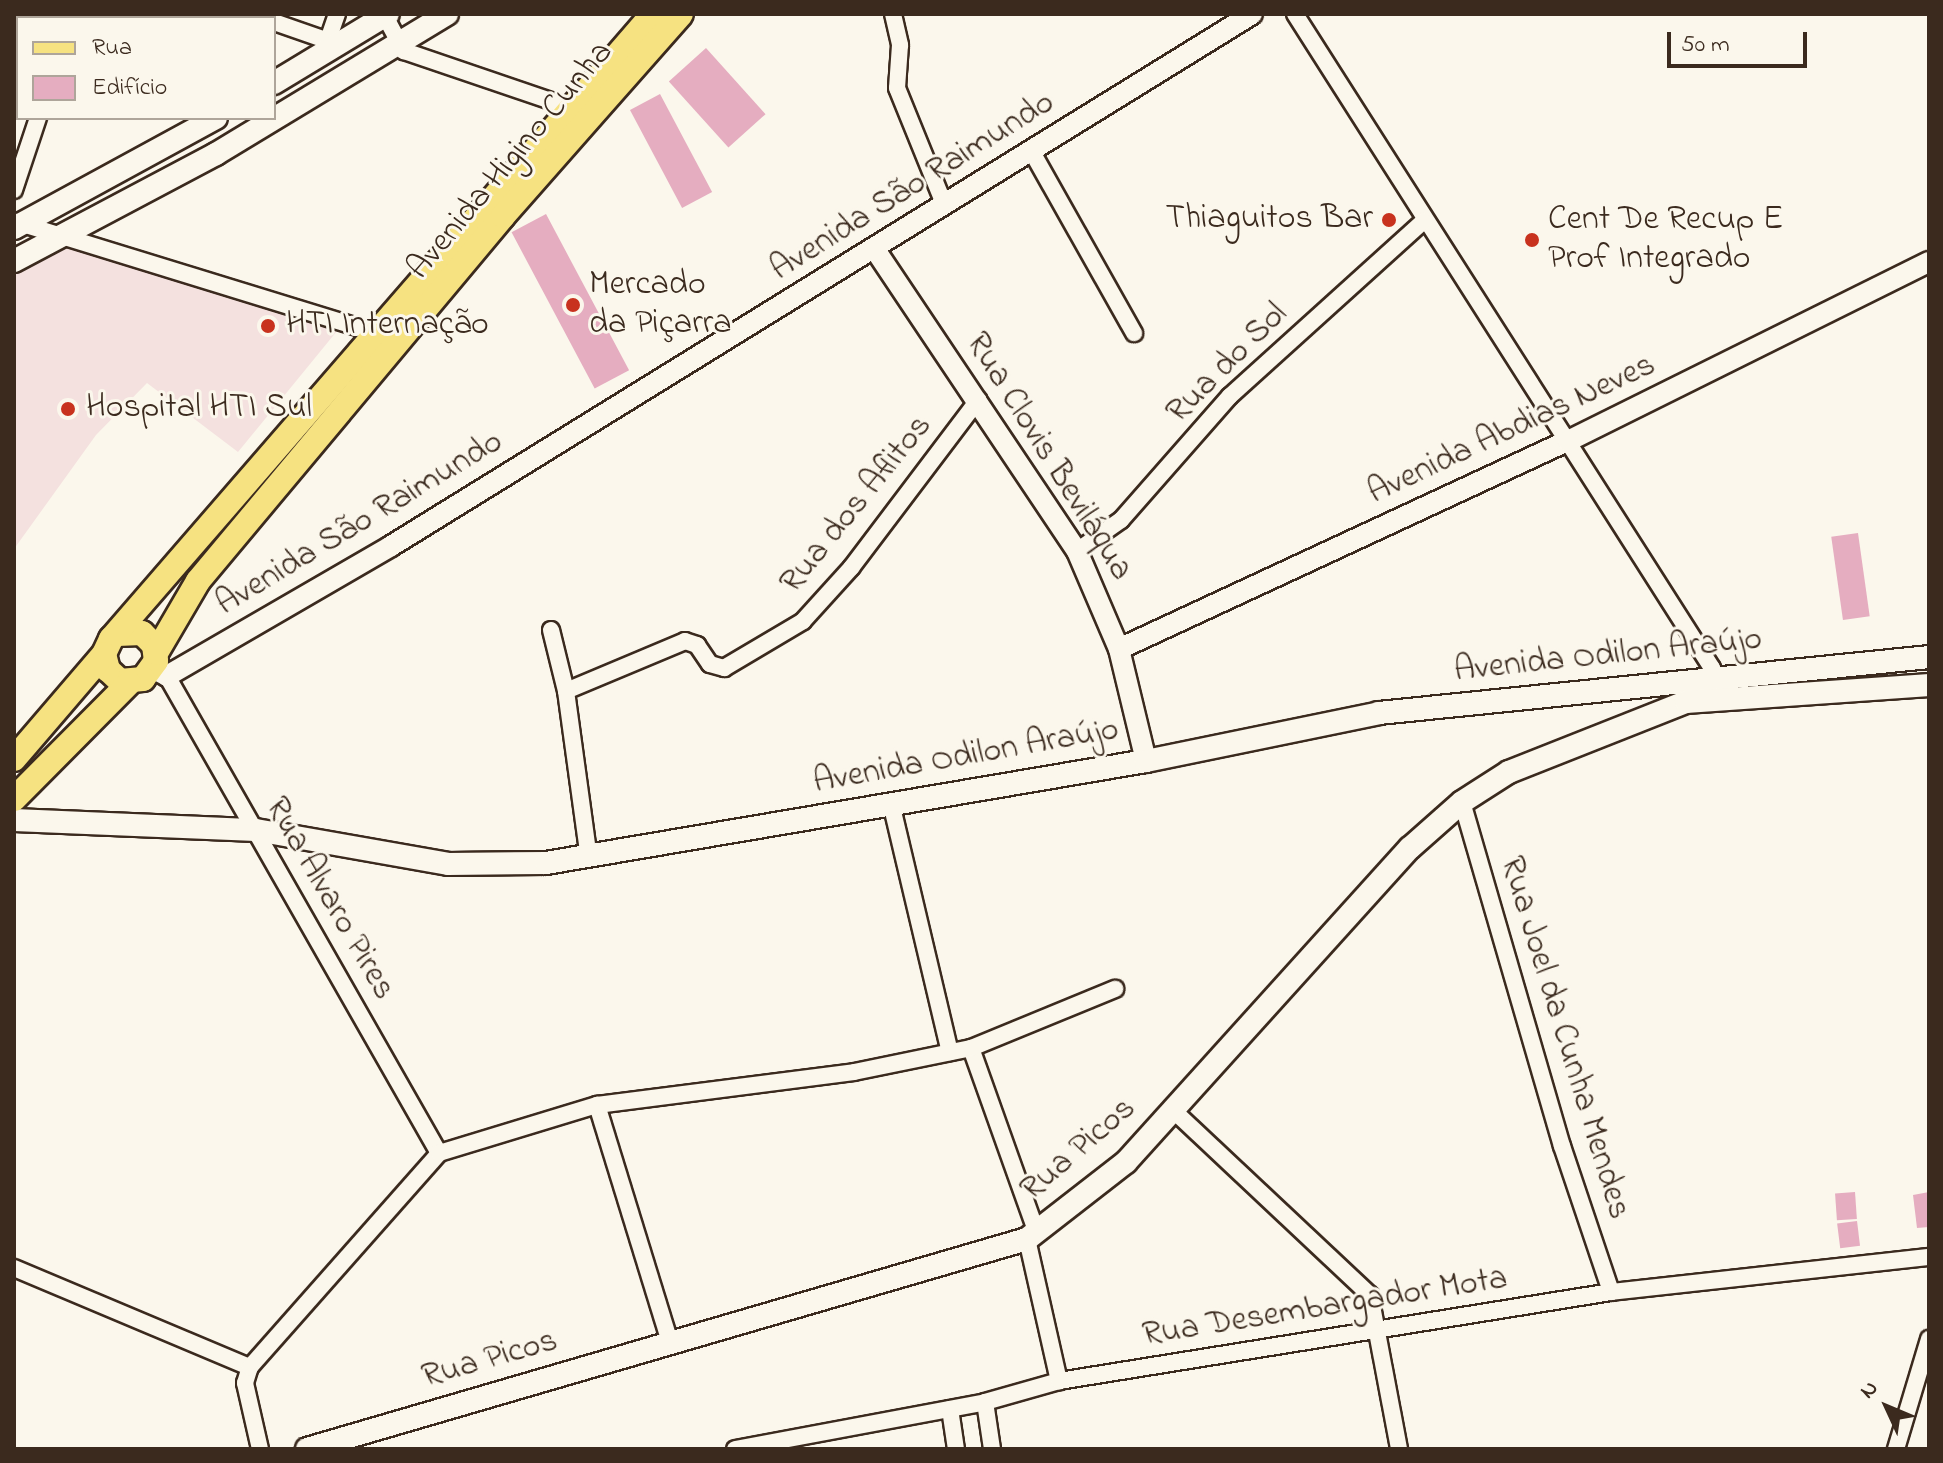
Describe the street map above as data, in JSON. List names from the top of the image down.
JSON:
{
  "streets": {
    "main road": ["Avenida Higino Cunha", "Avenida Odilon Araújo", "Rua Picos"],
    "street": [
      "Avenida São Raimundo",
      "Rua do Sol",
      "Avenida Abdias Neves",
      "Rua Clovis Beviláqua",
      "Rua dos Aflitos",
      "Rua Alvaro Pires",
      "Rua Joel da Cunha Mendes",
      "Rua Desembargador Mota"
    ]
  },
  "crossings": [
    ["Avenida Higino Cunha", "Avenida São Raimundo"],
    ["Avenida Higino Cunha", "Rua Alvaro Pires"],
    ["Avenida São Raimundo", "Rua Clovis Beviláqua"],
    ["Avenida São Raimundo", "Rua Alvaro Pires"],
    ["Rua do Sol", "Rua Clovis Beviláqua"],
    ["Avenida Abdias Neves", "Rua Clovis Beviláqua"],
    ["Rua Clovis Beviláqua", "Rua dos Aflitos"],
    ["Rua Clovis Beviláqua", "Avenida Odilon Araújo"],
    ["Avenida Odilon Araújo", "Rua Alvaro Pires"],
    ["Avenida Odilon Araújo", "Rua Picos"],
    ["Rua Joel da Cunha Mendes", "Rua Picos"],
    ["Rua Joel da Cunha Mendes", "Rua Desembargador Mota"]
  ],
  "places": [
    "Thiaguitos Bar",
    "Cent De Recup E Prof Integrado",
    "Mercado da Piçarra",
    "HTI Internação",
    "Hospital HTI Sul"
  ],
  "legend": ["Rua", "Edifício"],
  "scale_bar": "50 m",
  "north": "top left"
}
